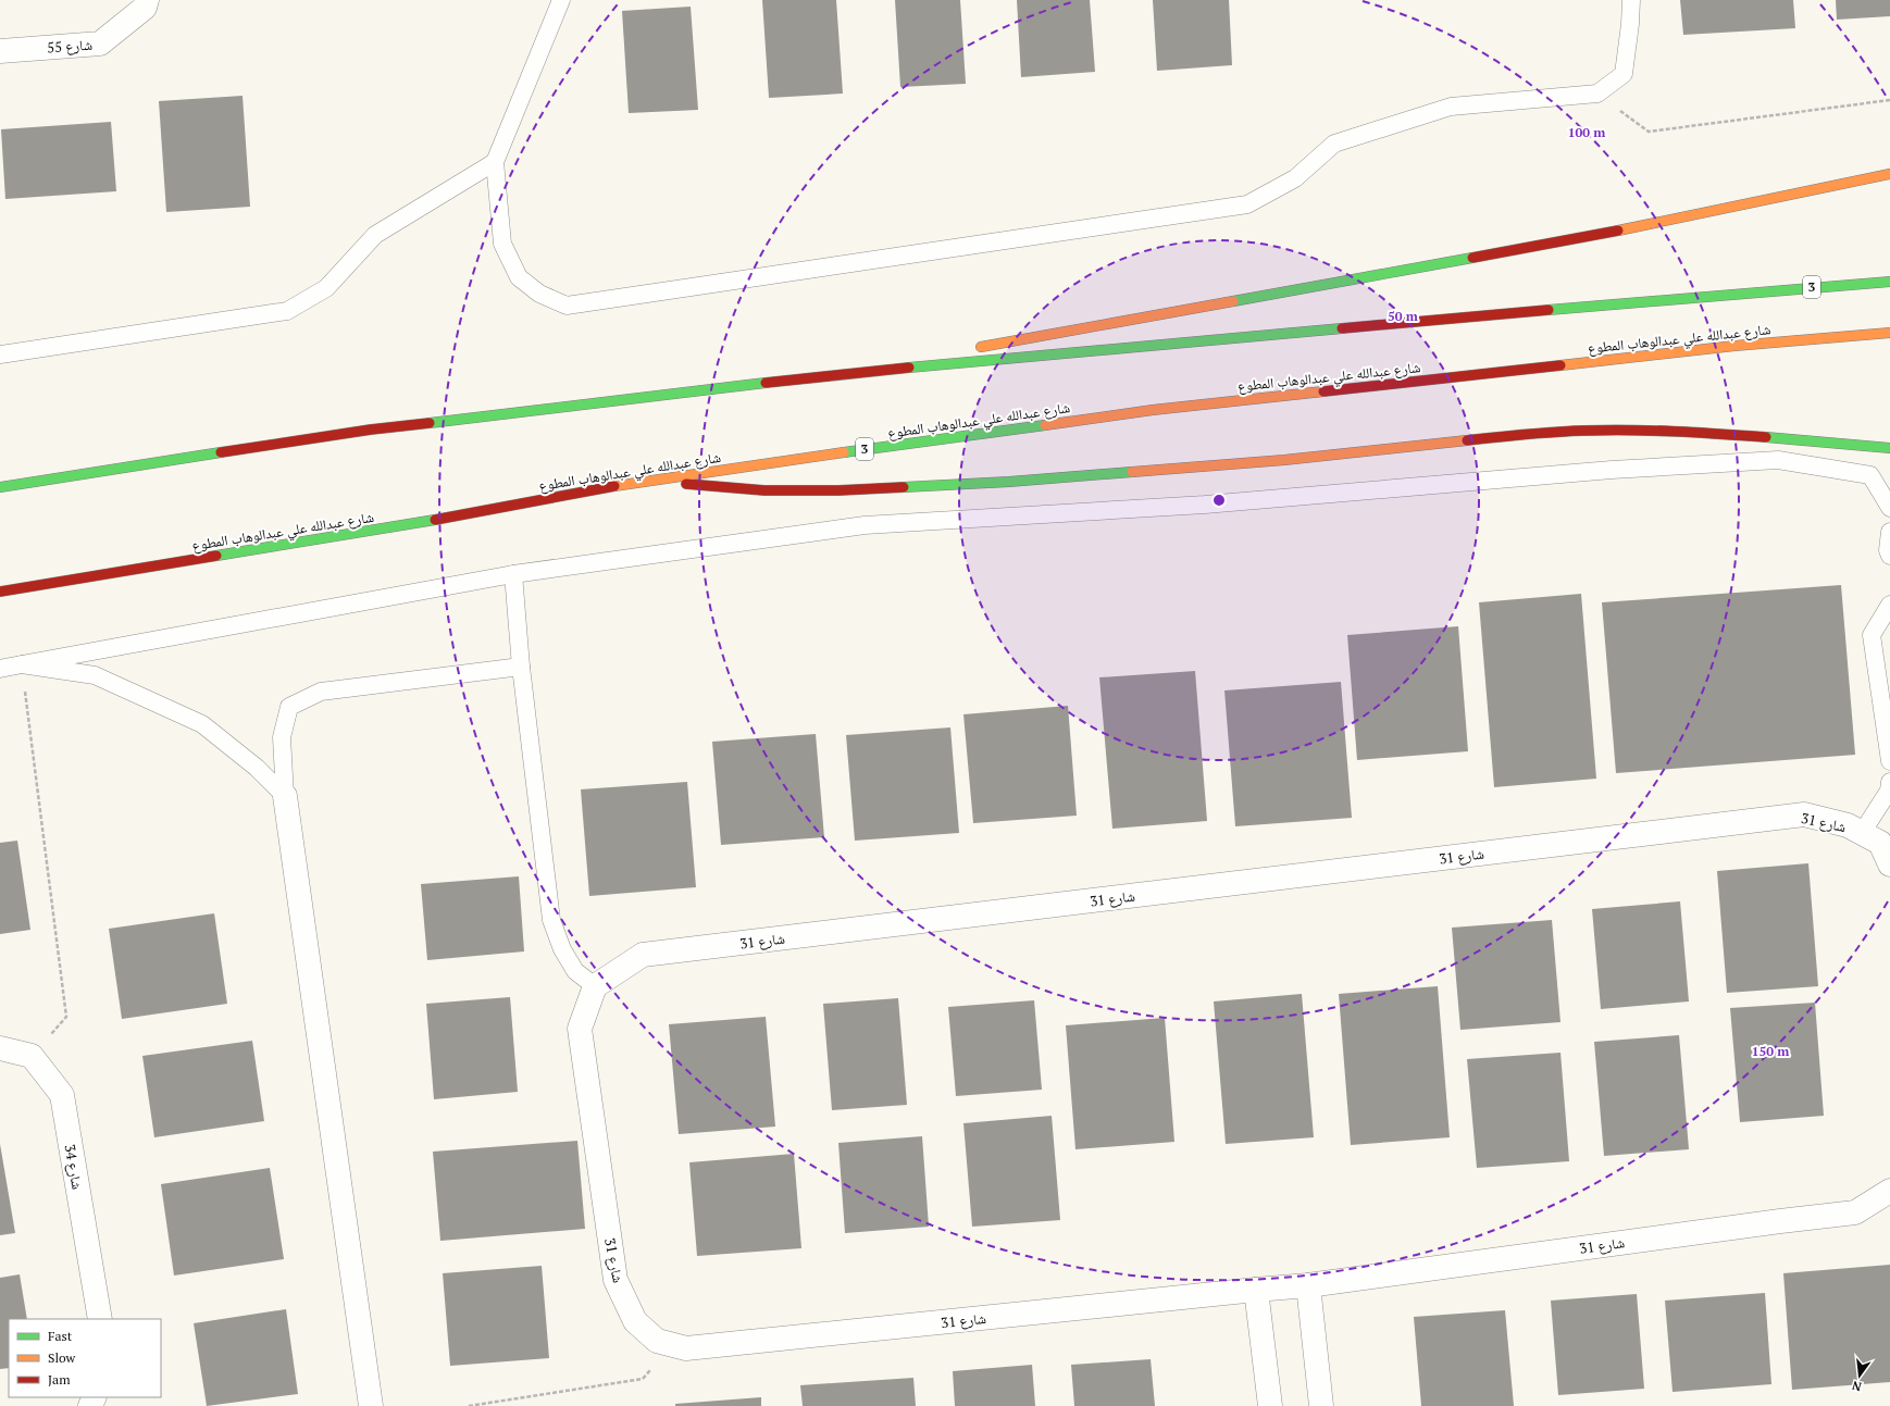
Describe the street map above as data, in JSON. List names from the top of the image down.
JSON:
{
  "streets": {
    "main road": ["3", "شارع عبدالله علي عبدالوهاب المطوع"],
    "street": ["شارع 55", "شارع 31", "شارع 34"]
  },
  "legend": ["Fast", "Slow", "Jam"],
  "north": "bottom",
  "rings": ["100 m", "50 m", "150 m"]
}
